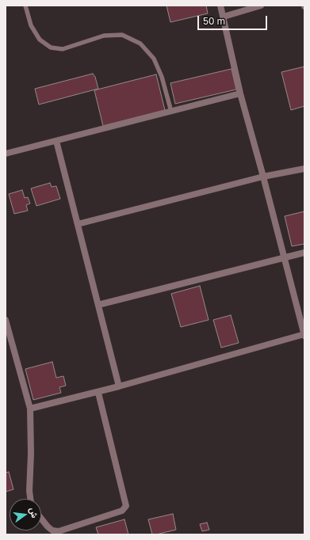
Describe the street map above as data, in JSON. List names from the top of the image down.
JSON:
{
  "scale_bar": "50 m",
  "north": "right"
}
